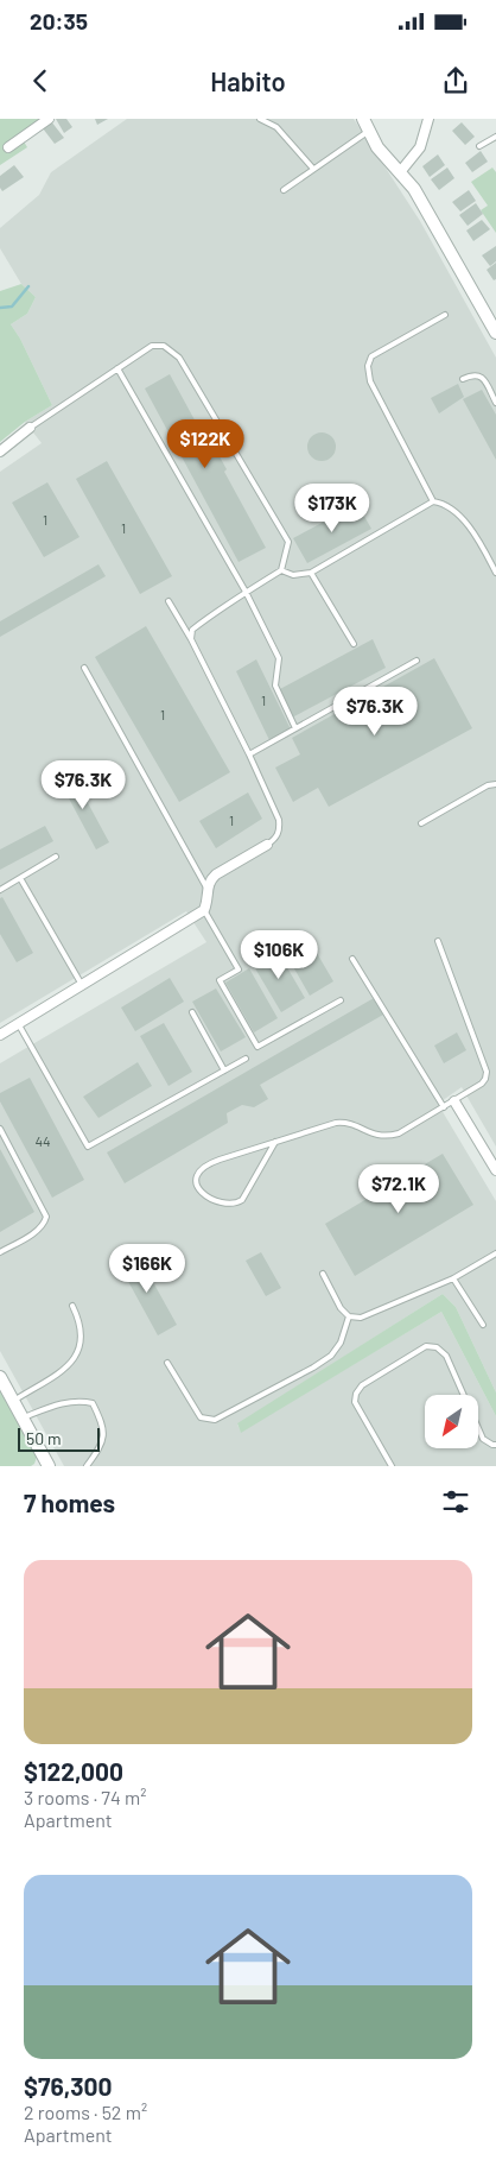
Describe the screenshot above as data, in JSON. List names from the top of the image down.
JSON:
{
  "house_numbers": [
    "1",
    "1",
    "1",
    "1",
    "1",
    "44"
  ],
  "scale_bar": "50 m",
  "north": "bottom left",
  "page": {
    "status": "20:35",
    "header": "Habito",
    "price": [
      "$122K",
      "$173K",
      "$76.3K",
      "$76.3K",
      "$106K",
      "$72.1K",
      "$166K"
    ],
    "scale": "50 m",
    "heading": "7 homes",
    "list": [
      {
        "name": "$122,000",
        "note": "3 rooms · 74 m² · Apartment"
      },
      {
        "name": "$76,300",
        "note": "2 rooms · 52 m² · Apartment"
      }
    ]
  }
}
